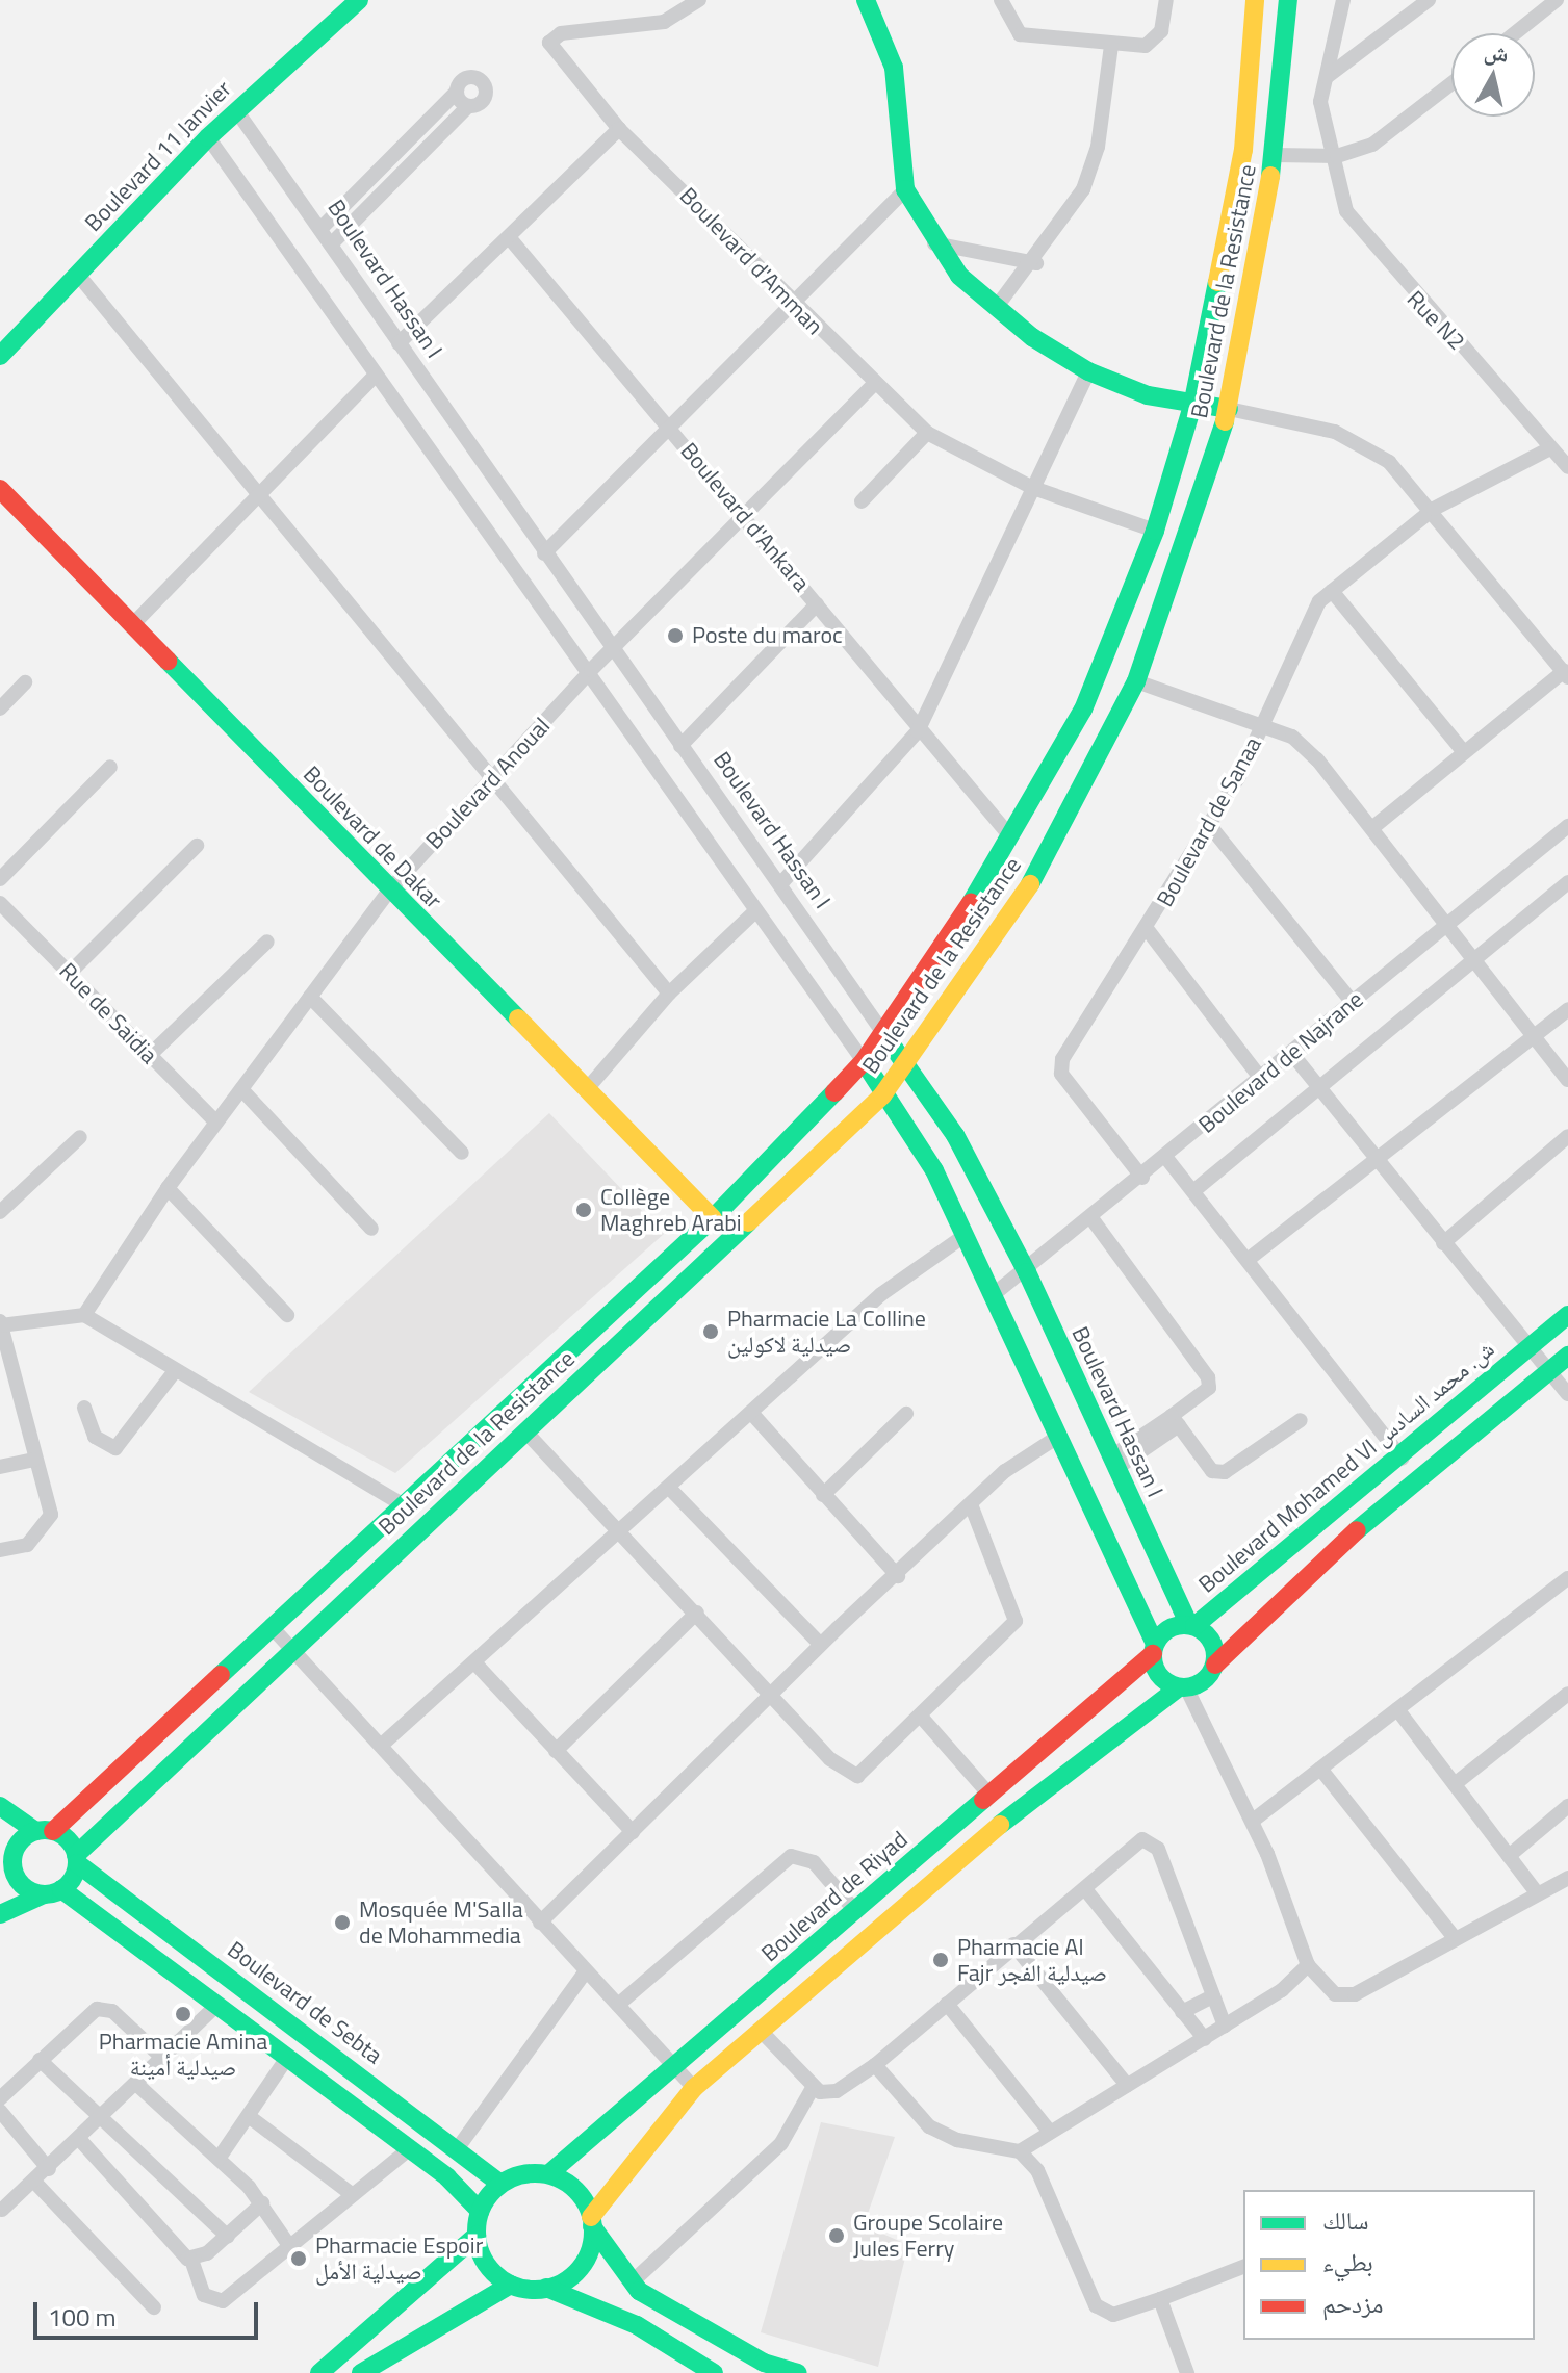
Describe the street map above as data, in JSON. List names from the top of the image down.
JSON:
{
  "streets": {
    "main road": [
      "Boulevard 11 Janvier",
      "Boulevard Hassan I",
      "Boulevard de la Resistance",
      "Boulevard de Dakar",
      "Boulevard Mohamed VI ش. محمد السادس",
      "Boulevard de Riyad",
      "Boulevard de Sebta"
    ],
    "street": [
      "Boulevard d'Amman",
      "Rue N2",
      "Boulevard d'Ankara",
      "Boulevard Anoual",
      "Boulevard de Sanaa",
      "Rue de Saidia",
      "Boulevard de Najrane"
    ]
  },
  "crossings": [
    ["Boulevard 11 Janvier", "Boulevard Hassan I"],
    ["Boulevard d'Amman", "Boulevard de la Resistance"],
    ["Boulevard d'Amman", "Boulevard Anoual"],
    ["Boulevard Hassan I", "Boulevard de la Resistance"],
    ["Boulevard Hassan I", "Boulevard Anoual"],
    ["Boulevard Hassan I", "Boulevard de Najrane"],
    ["Boulevard Hassan I", "Boulevard Mohamed VI ش. محمد السادس"],
    ["Boulevard Hassan I", "Boulevard de Riyad"],
    ["Boulevard de la Resistance", "Boulevard d'Ankara"],
    ["Boulevard de la Resistance", "Boulevard de Dakar"],
    ["Boulevard de la Resistance", "Boulevard de Sebta"],
    ["Rue N2", "Boulevard de Sanaa"],
    ["Boulevard d'Ankara", "Boulevard Anoual"],
    ["Boulevard Anoual", "Boulevard de Dakar"],
    ["Boulevard Anoual", "Rue de Saidia"],
    ["Boulevard de Sanaa", "Boulevard de Najrane"],
    ["Boulevard Mohamed VI ش. محمد السادس", "Boulevard de Riyad"],
    ["Boulevard de Riyad", "Boulevard de Sebta"]
  ],
  "places": [
    "Poste du maroc",
    "Collège Maghreb Arabi",
    "Pharmacie La Colline صيدلية لاكولين",
    "Mosquée M'Salla de Mohammedia",
    "Pharmacie Al Fajr صيدلية الفجر",
    "Pharmacie Amina صيدلية أمينة",
    "Groupe Scolaire Jules Ferry",
    "Pharmacie Espoir صيدلية الأمل"
  ],
  "legend": ["سالك", "بطيء", "مزدحم"],
  "scale_bar": "100 m",
  "north": "top"
}
